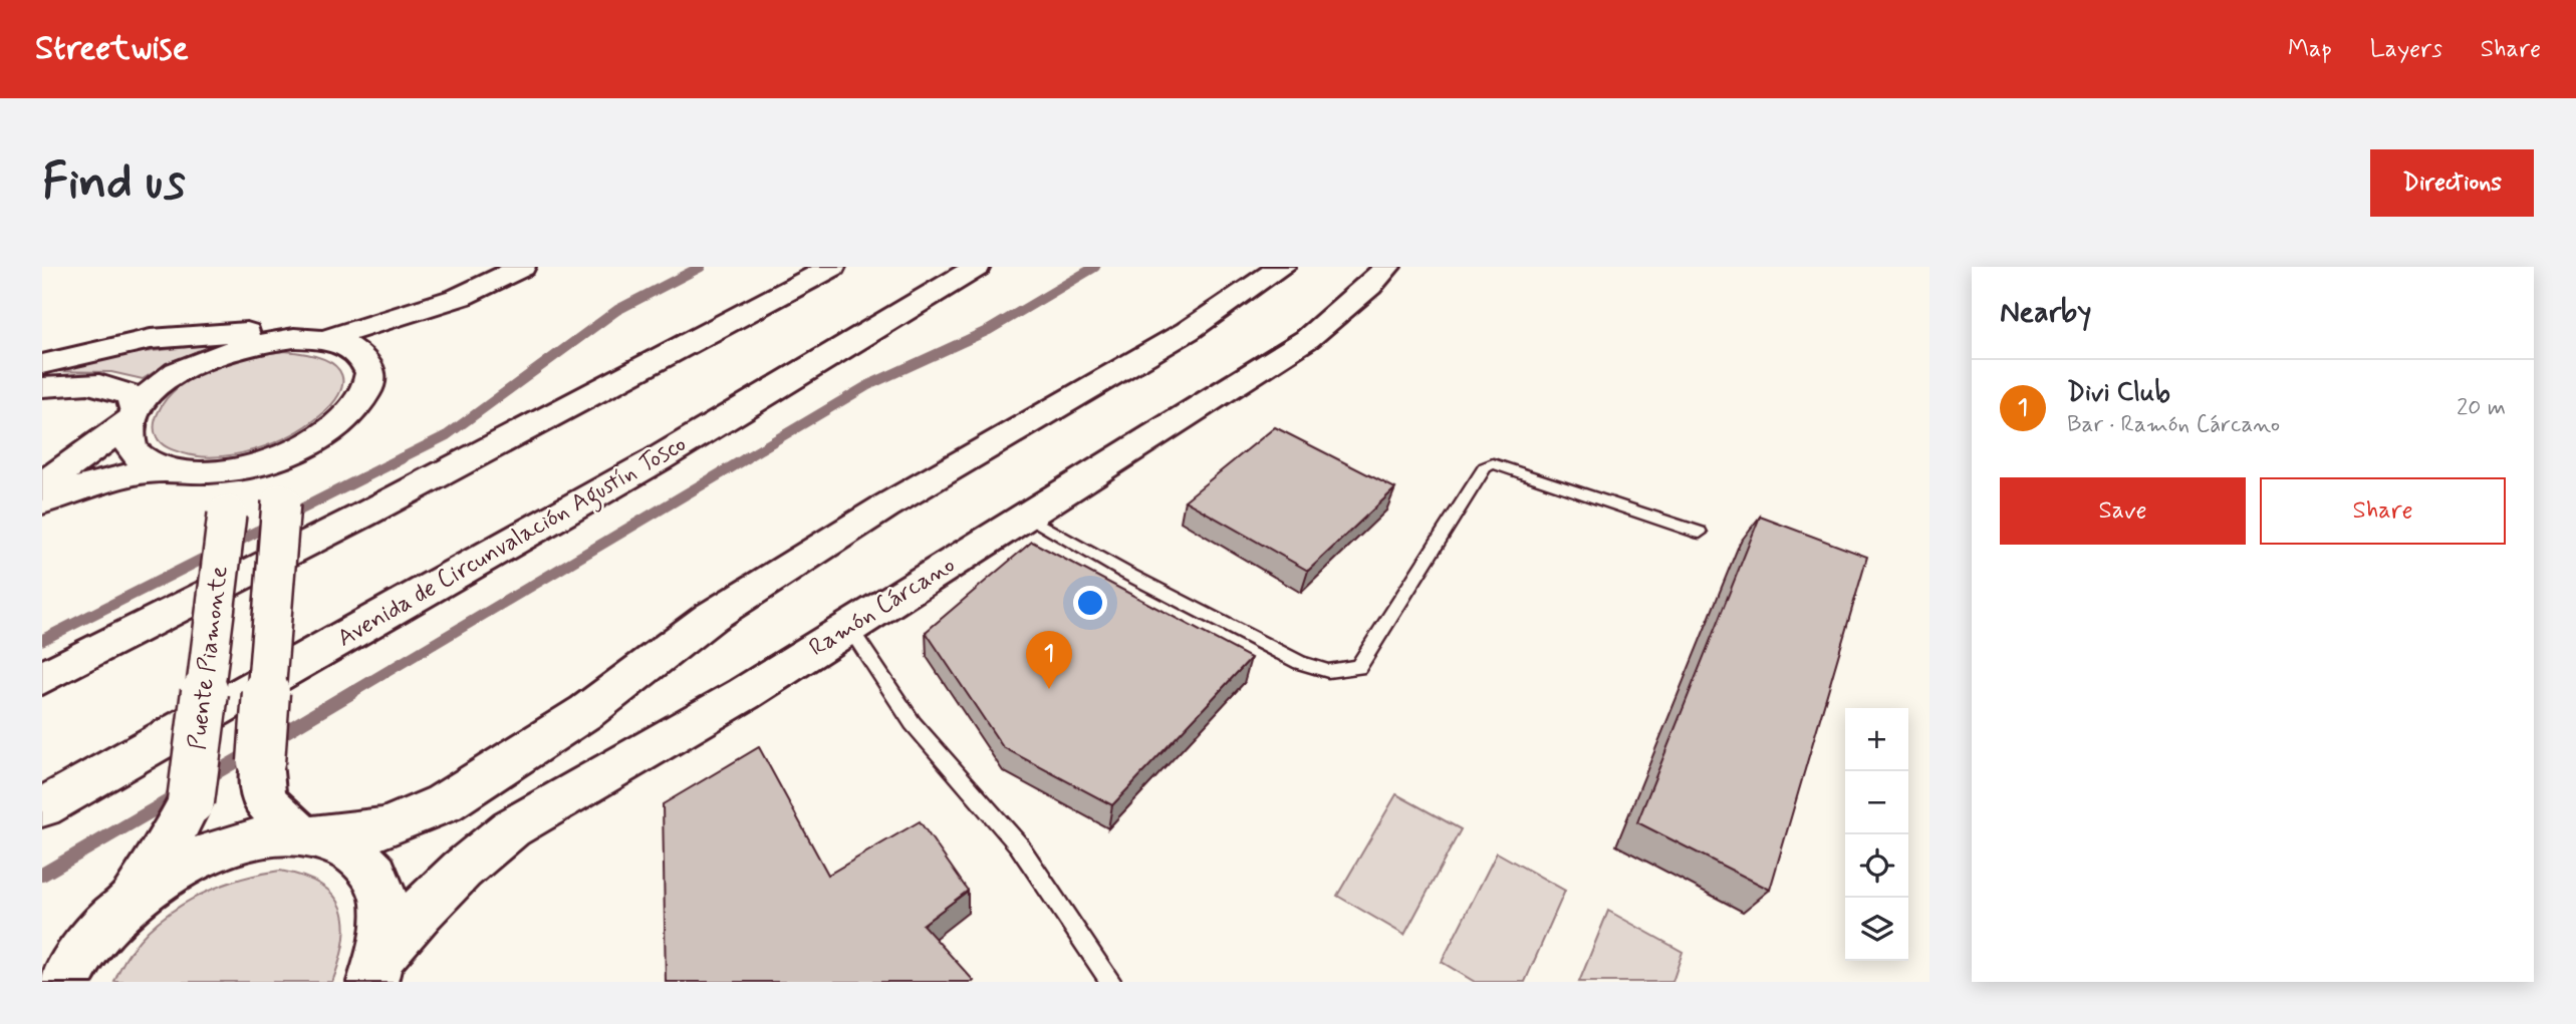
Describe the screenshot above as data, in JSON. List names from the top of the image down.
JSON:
{
  "streets": {
    "main road": ["Avenida de Circunvalación Agustín Tosco", "Ramón Cárcano", "Puente Piamonte"]
  },
  "page": {
    "header": "Streetwise",
    "nav": ["Map", "Layers", "Share"],
    "buttons": [
      "Directions",
      ["Save", "Share"]
    ],
    "title": "Find us",
    "heading": "Nearby",
    "list": [
      {
        "mark": "1",
        "name": "Divi Club",
        "note": "Bar · Ramón Cárcano",
        "value": "20 m"
      }
    ],
    "pins": "1",
    "map_buttons": ["+", "−"]
  }
}
